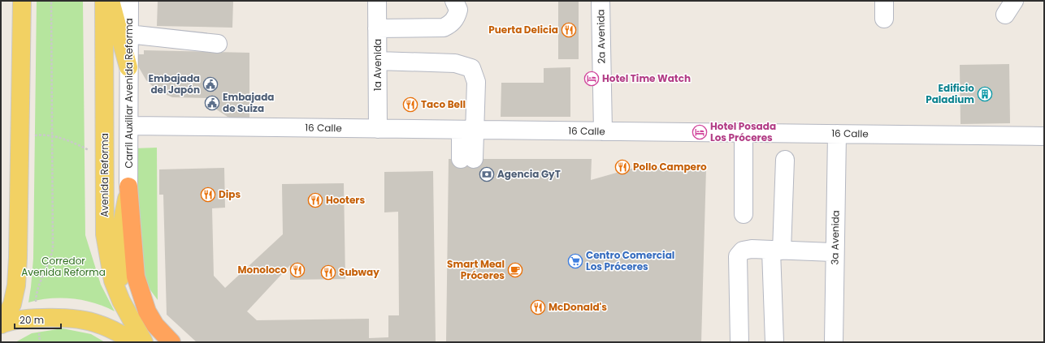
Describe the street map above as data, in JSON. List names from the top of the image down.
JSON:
{
  "streets": {
    "main road": ["Avenida Reforma"],
    "street": [
      "2a Avenida",
      "1a Avenida",
      "Carril Auxiliar Avenida Reforma",
      "16 Calle",
      "3a Avenida"
    ]
  },
  "crossings": [
    ["2a Avenida", "16 Calle"],
    ["1a Avenida", "16 Calle"],
    ["Carril Auxiliar Avenida Reforma", "16 Calle"],
    ["16 Calle", "3a Avenida"]
  ],
  "parks": ["Corredor Avenida Reforma"],
  "places": {
    "restaurant": [
      "Puerta Delicia",
      "Taco Bell",
      "Pollo Campero",
      "Dips",
      "Hooters",
      "Monoloco",
      "Subway",
      "McDonald's"
    ],
    "hotel": ["Hotel Time Watch", "Hotel Posada Los Próceres"],
    "public building": ["Embajada del Japón", "Embajada de Suiza"],
    "building": ["Edificio Paladium"],
    "bank": ["Agencia GyT"],
    "supermarket": ["Centro Comercial Los Próceres"],
    "cafe": ["Smart Meal Próceres"]
  },
  "scale_bar": "20 m"
}
